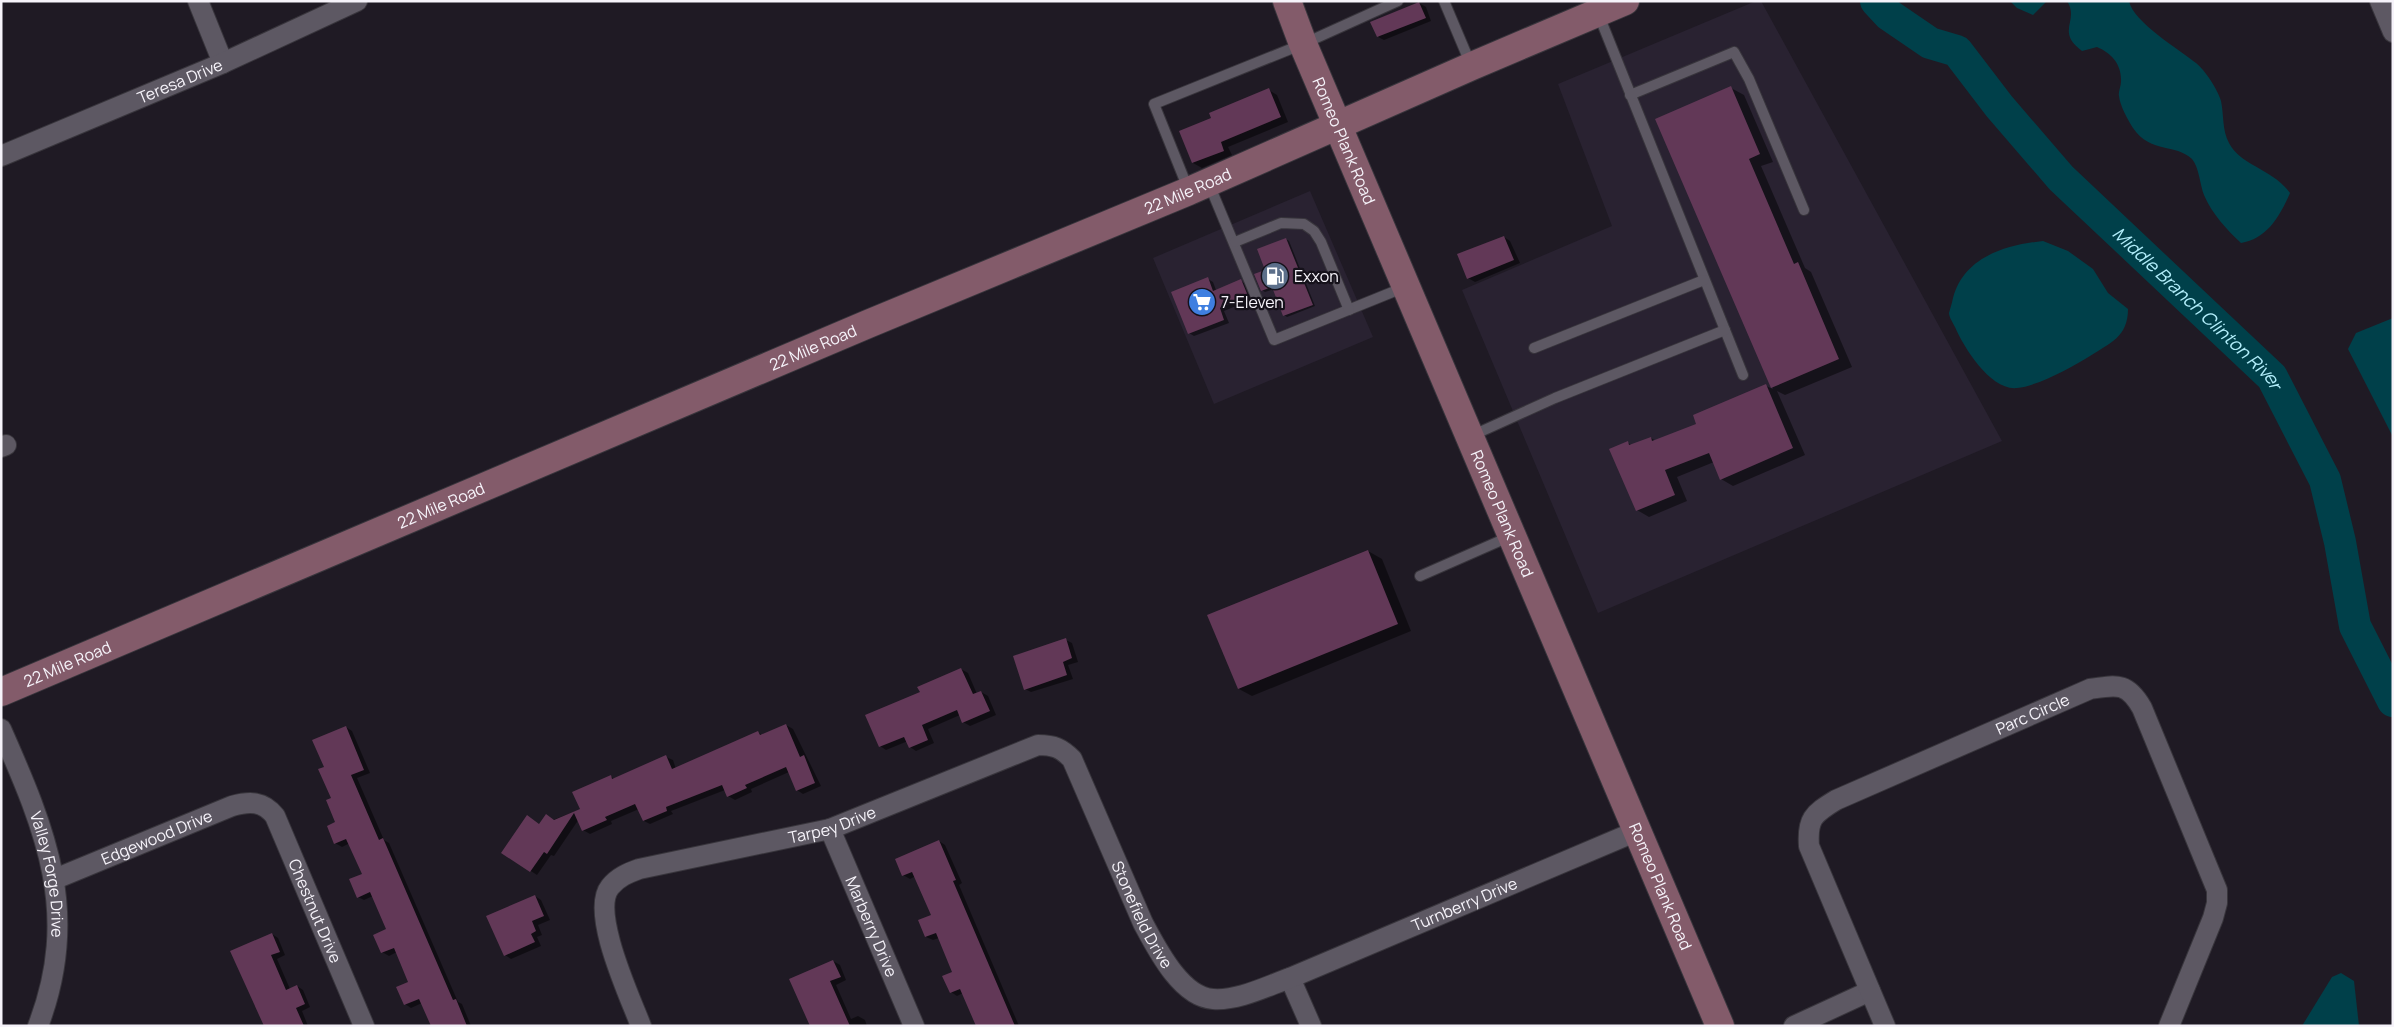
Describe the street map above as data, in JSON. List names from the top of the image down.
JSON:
{
  "streets": {
    "street": [
      "Teresa Drive",
      "Romeo Plank Road",
      "22 Mile Road",
      "Parc Circle",
      "Tarpey Drive",
      "Edgewood Drive",
      "Valley Forge Drive",
      "Turnberry Drive",
      "Chestnut Drive",
      "Stonefield Drive",
      "Marberry Drive"
    ]
  },
  "crossings": [
    ["Romeo Plank Road", "22 Mile Road"],
    ["Romeo Plank Road", "Turnberry Drive"],
    ["Tarpey Drive", "Stonefield Drive"],
    ["Tarpey Drive", "Marberry Drive"],
    ["Edgewood Drive", "Valley Forge Drive"],
    ["Edgewood Drive", "Chestnut Drive"],
    ["Turnberry Drive", "Stonefield Drive"]
  ],
  "water": ["Middle Branch Clinton River"],
  "places": {
    "fuel station": ["Exxon"],
    "supermarket": ["7-Eleven"]
  }
}
